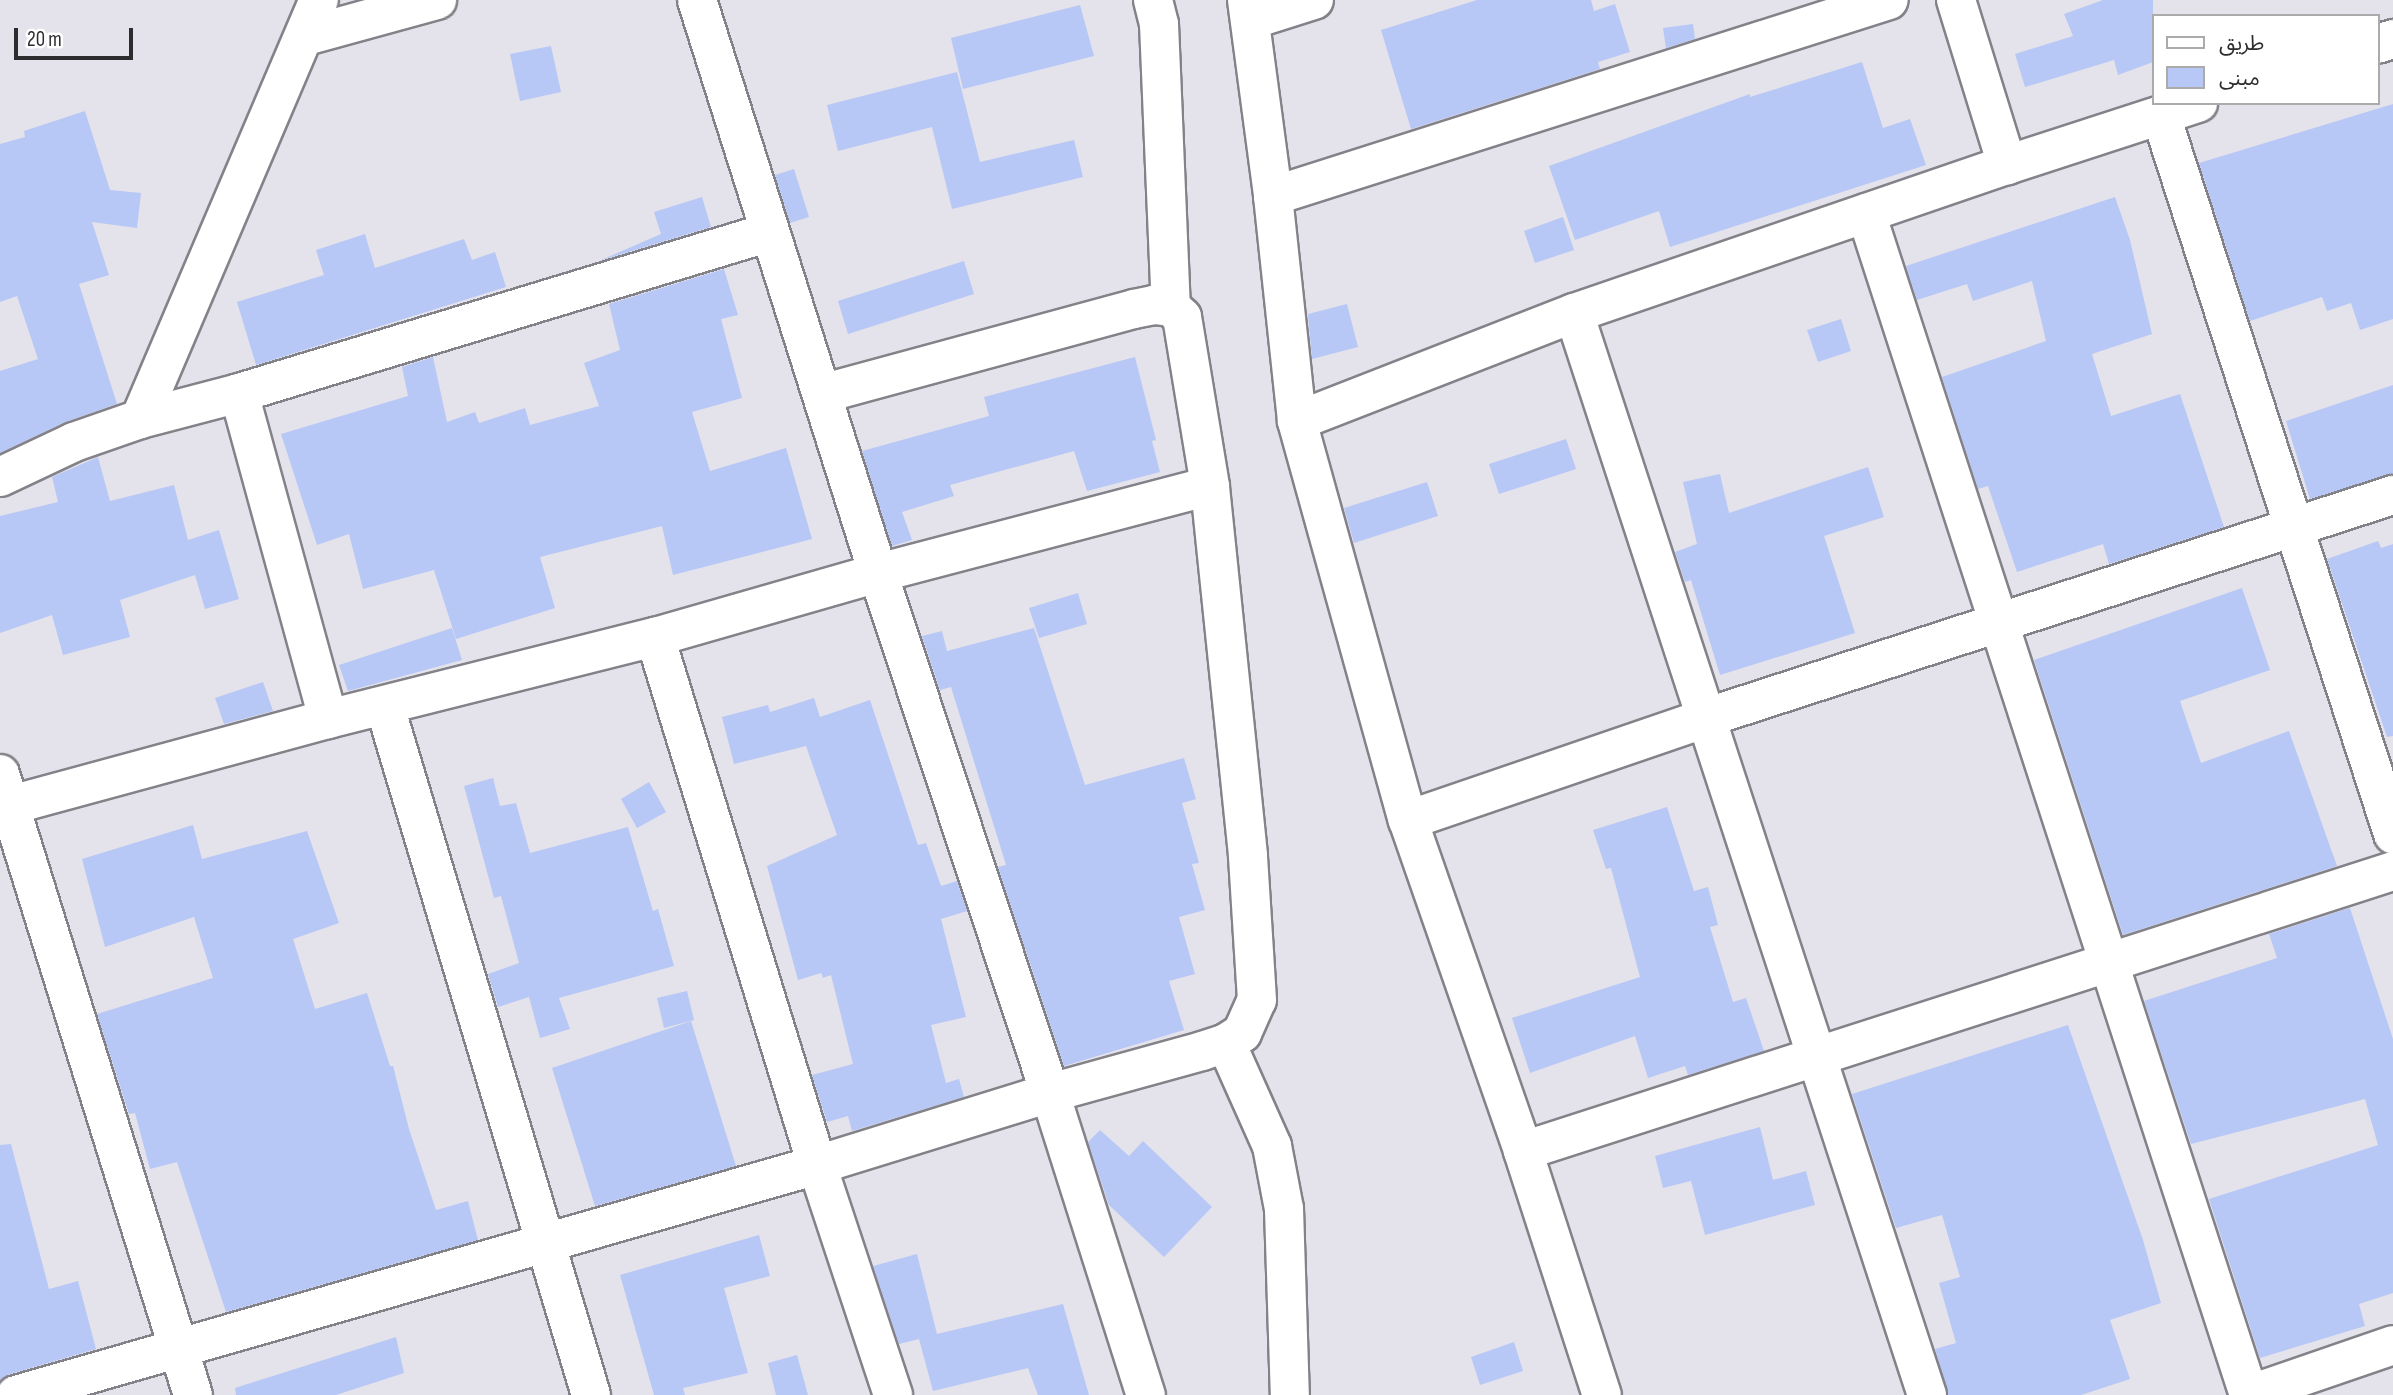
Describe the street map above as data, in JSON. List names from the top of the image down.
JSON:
{
  "legend": ["طريق", "مبنى"],
  "scale_bar": "20 m"
}
